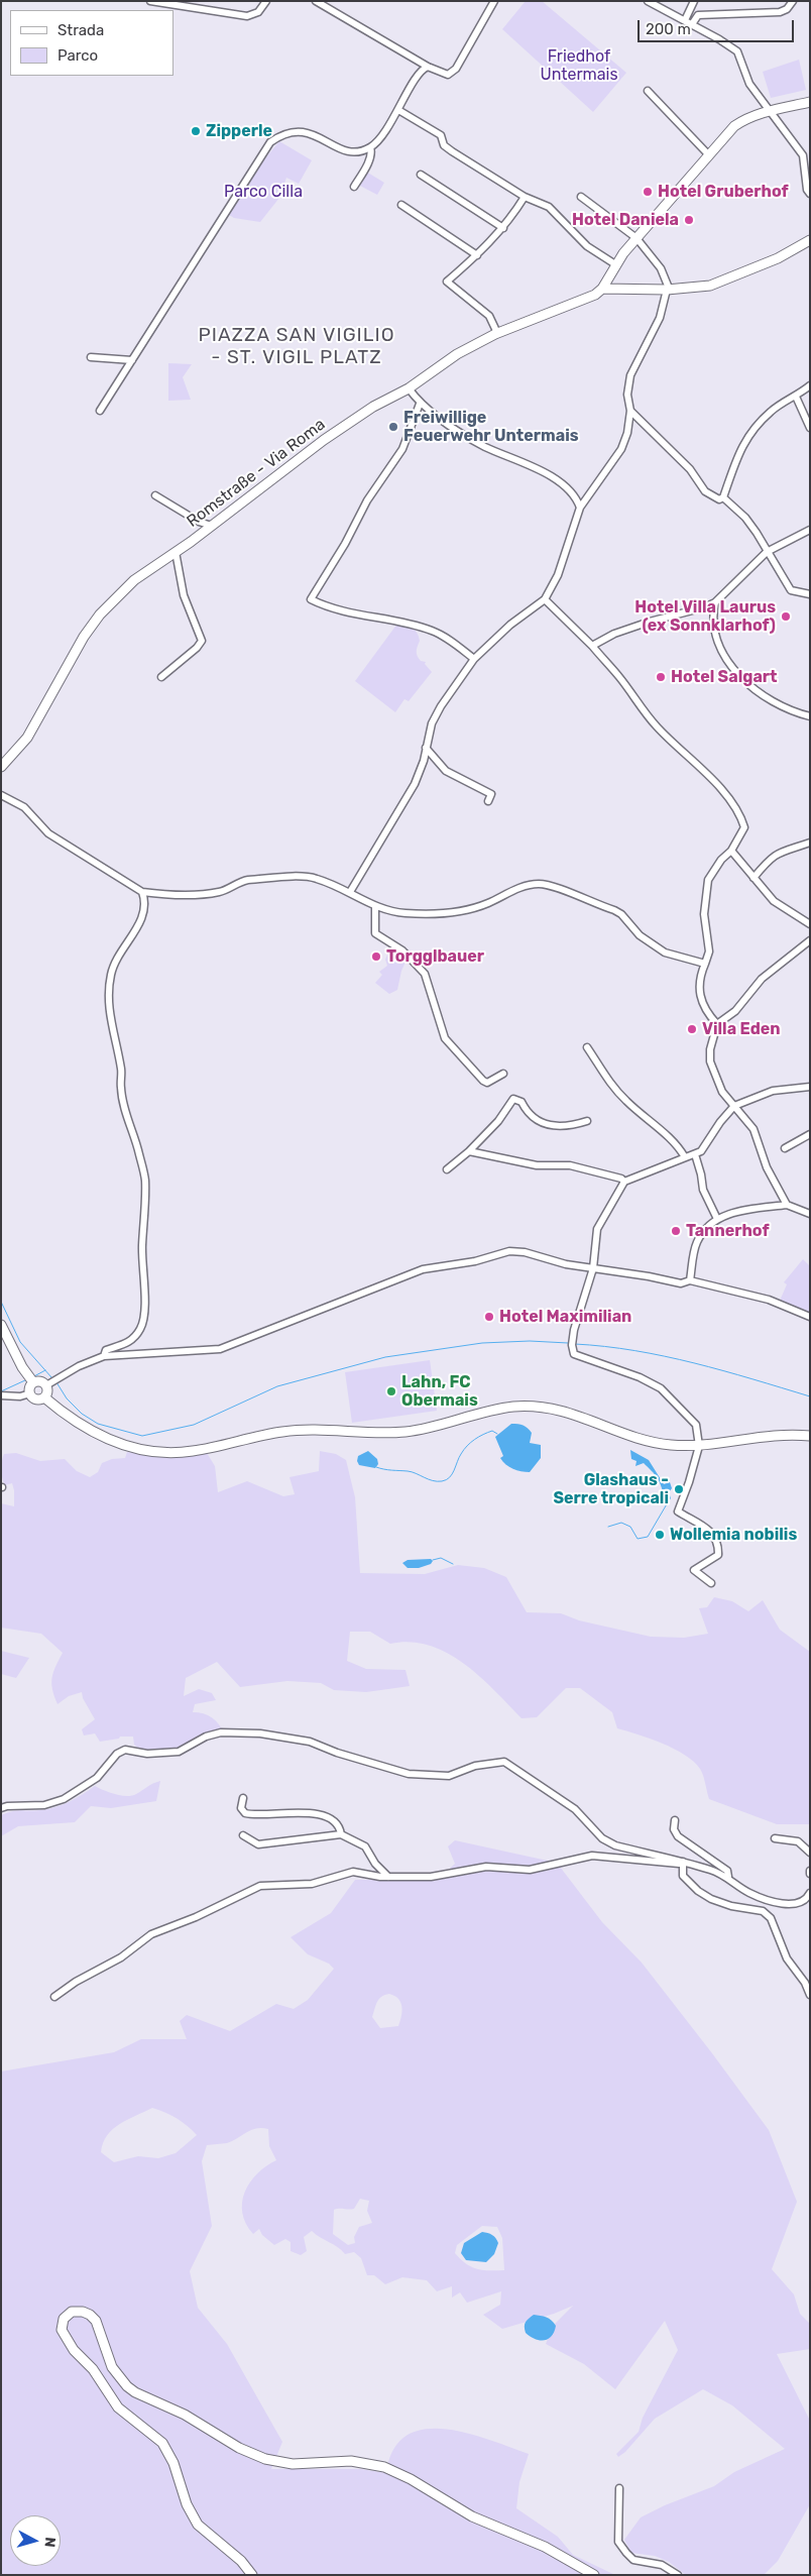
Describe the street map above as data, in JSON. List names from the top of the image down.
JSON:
{
  "streets": {
    "main road": ["Romstraße - Via Roma"]
  },
  "districts": ["PIAZZA SAN VIGILIO - ST. VIGIL PLATZ"],
  "parks": ["Friedhof Untermais", "Parco Cilla"],
  "places": [
    "Zipperle",
    "Hotel Gruberhof",
    "Hotel Daniela",
    "Freiwillige Feuerwehr Untermais",
    "Hotel Villa Laurus (ex Sonnklarhof)",
    "Hotel Salgart",
    "Torgglbauer",
    "Villa Eden",
    "Tannerhof",
    "Hotel Maximilian",
    "Lahn, FC Obermais",
    "Glashaus - Serre tropicali",
    "Wollemia nobilis"
  ],
  "legend": ["Strada", "Parco"],
  "scale_bar": "200 m",
  "north": "right"
}
